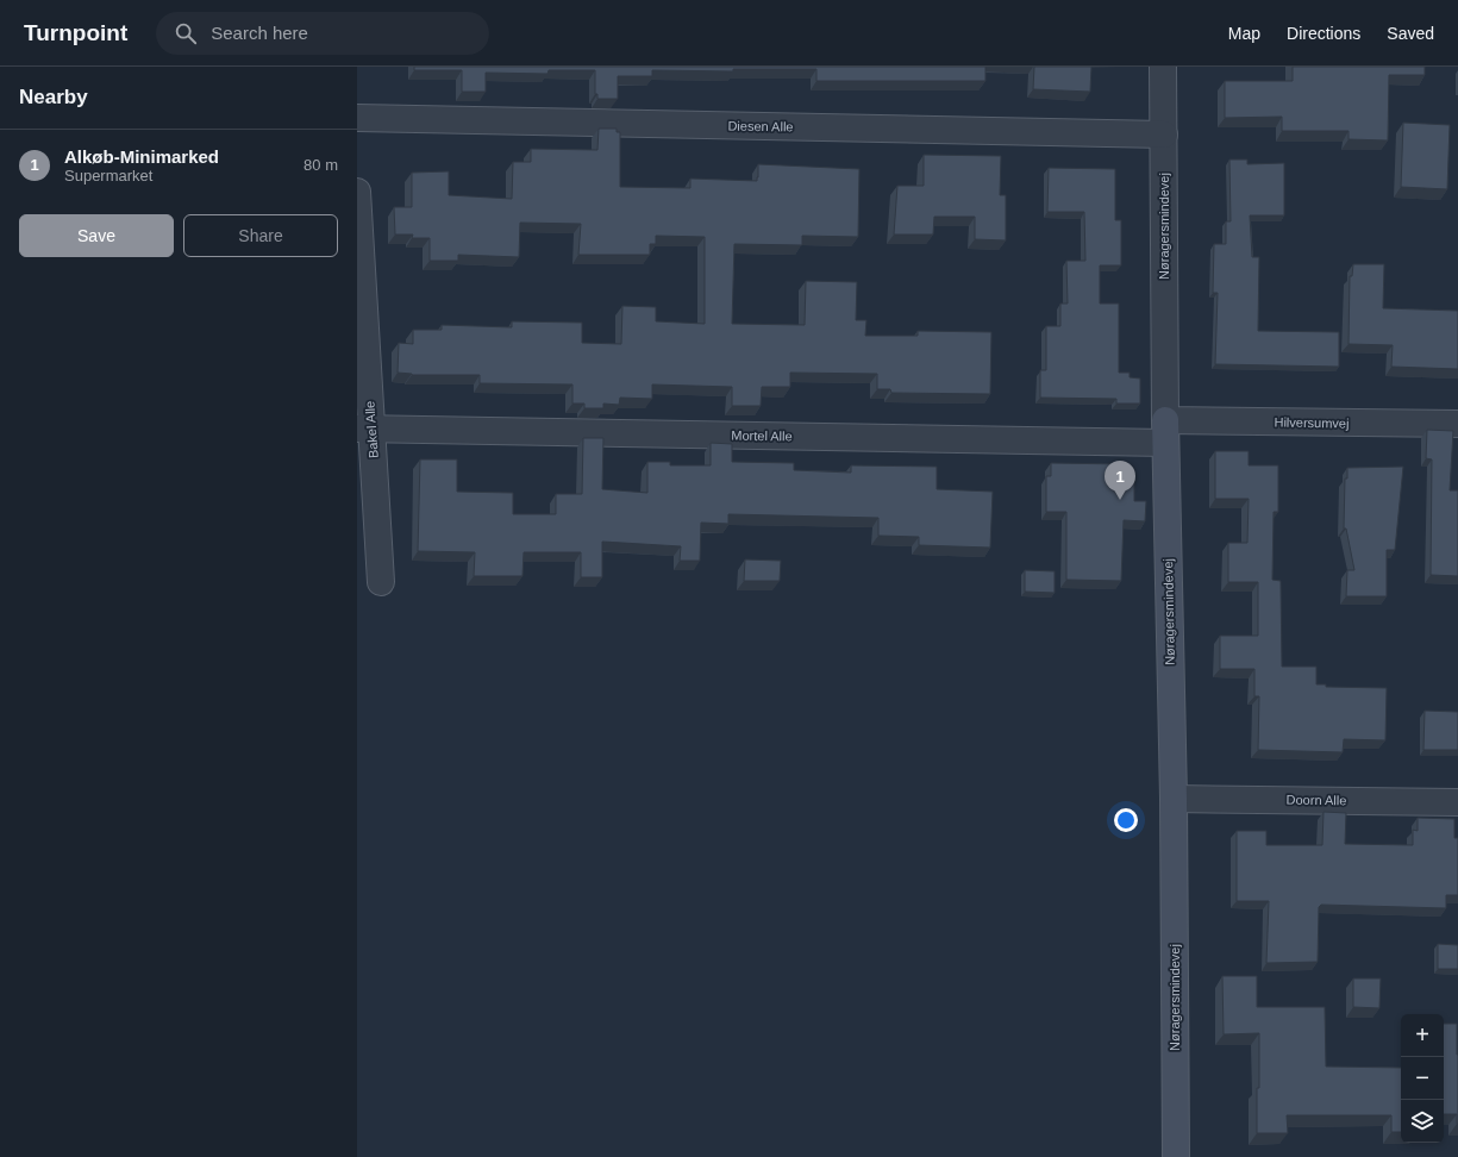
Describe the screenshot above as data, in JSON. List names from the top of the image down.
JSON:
{
  "streets": {
    "street": [
      "Diesen Alle",
      "Nøragersmindevej",
      "Hilversumvej",
      "Bakel Alle",
      "Mortel Alle",
      "Doorn Alle"
    ]
  },
  "crossings": [
    ["Diesen Alle", "Nøragersmindevej"],
    ["Nøragersmindevej", "Hilversumvej"],
    ["Nøragersmindevej", "Mortel Alle"],
    ["Nøragersmindevej", "Doorn Alle"],
    ["Hilversumvej", "Mortel Alle"],
    ["Bakel Alle", "Mortel Alle"]
  ],
  "page": {
    "header": "Turnpoint",
    "search": "Search here",
    "nav": ["Map", "Directions", "Saved"],
    "heading": "Nearby",
    "list": [
      {
        "mark": "1",
        "name": "Alkøb-Minimarked",
        "note": "Supermarket",
        "value": "80 m"
      }
    ],
    "buttons": ["Save", "Share"],
    "pins": "1",
    "map_buttons": ["+", "−"]
  }
}
